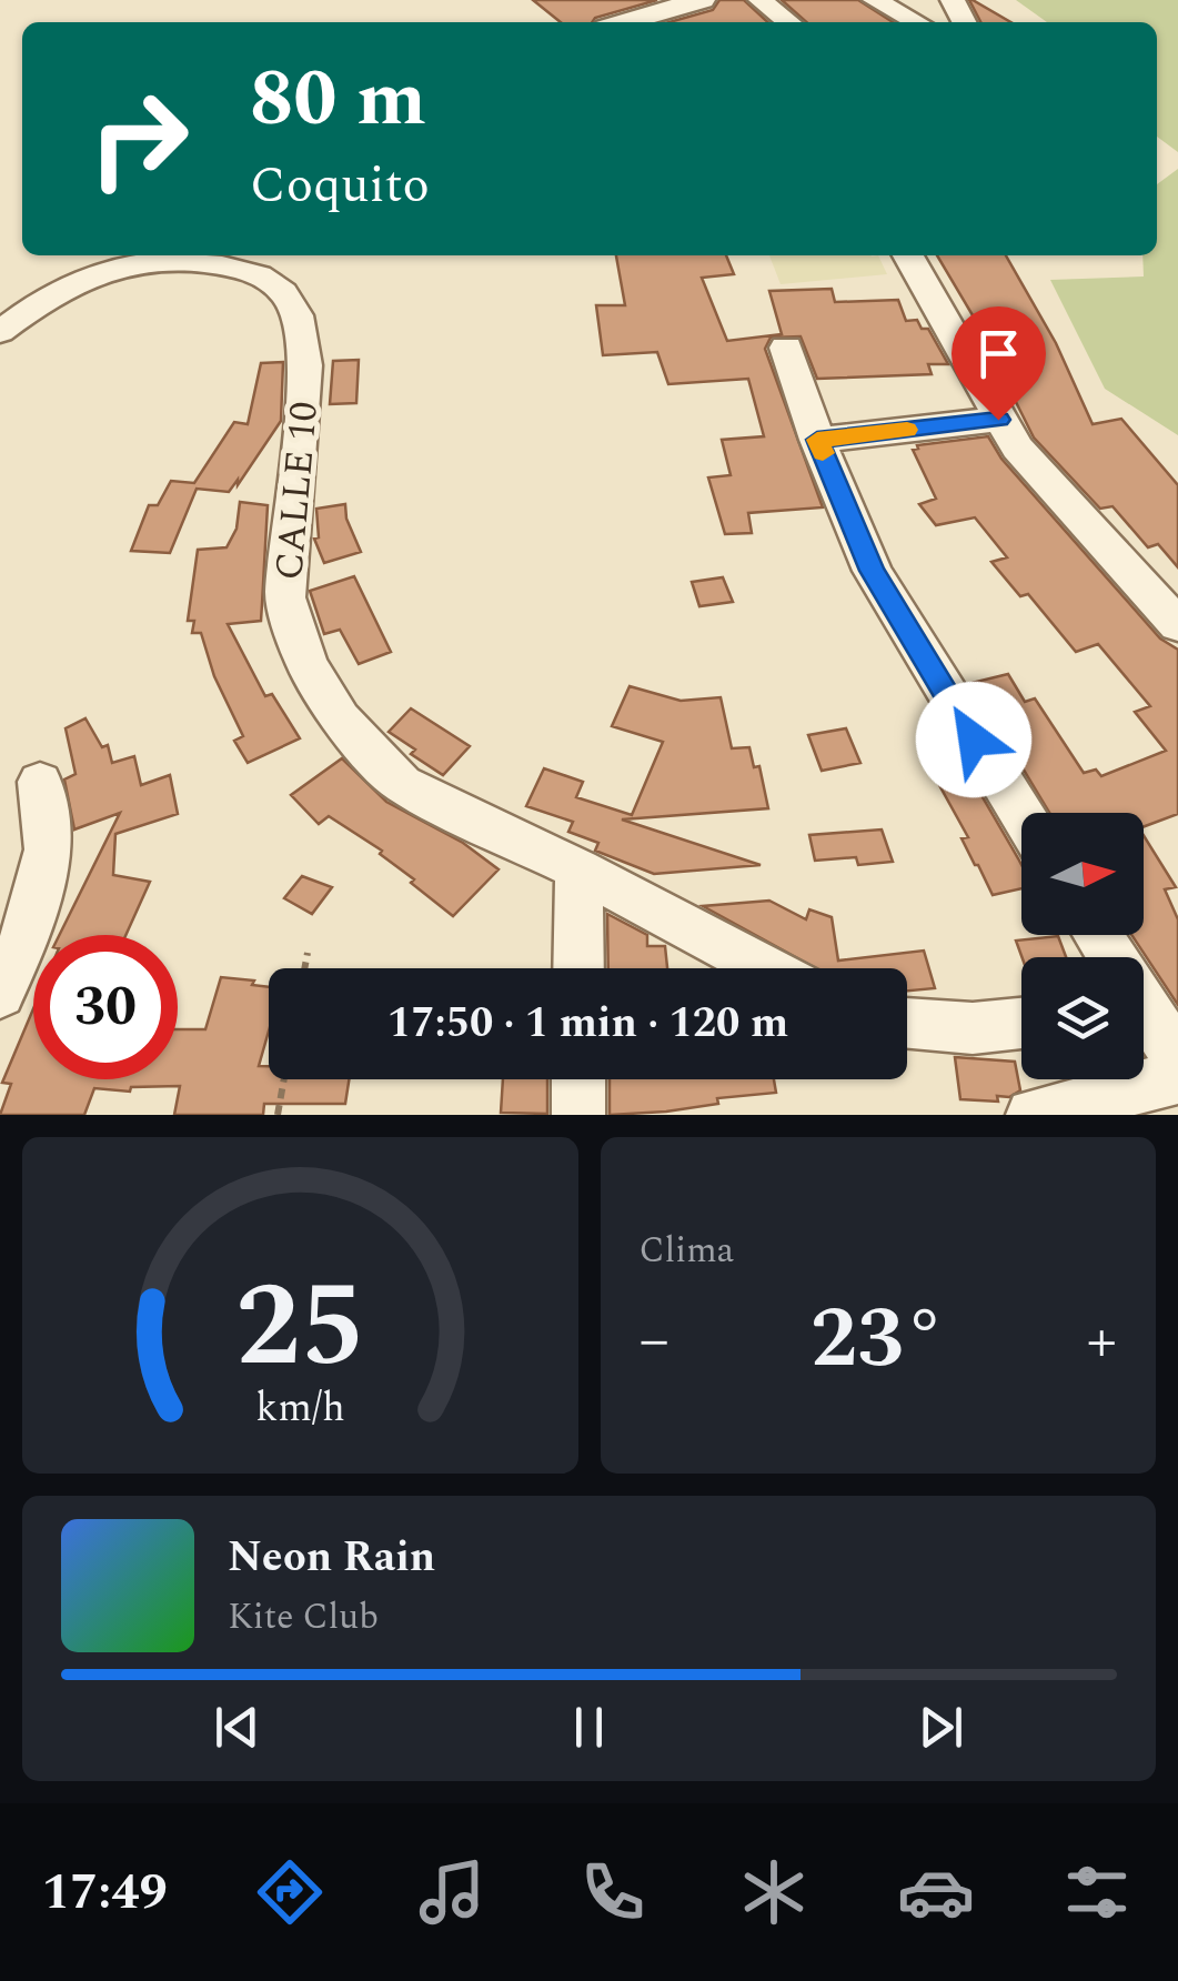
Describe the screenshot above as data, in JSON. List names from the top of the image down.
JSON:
{
  "streets": {
    "street": ["CALLE 10"]
  },
  "north": "right",
  "page": {
    "turn": ["80 m", "Coquito"],
    "limit": "30",
    "trip": "17:50 · 1 min · 120 m",
    "tile": "Clima",
    "heat": ["−", "23°", "+"],
    "song": ["Neon Rain", "Kite Club"],
    "tabs": "17:49",
    "gauge": ["25", "km/h"]
  }
}
